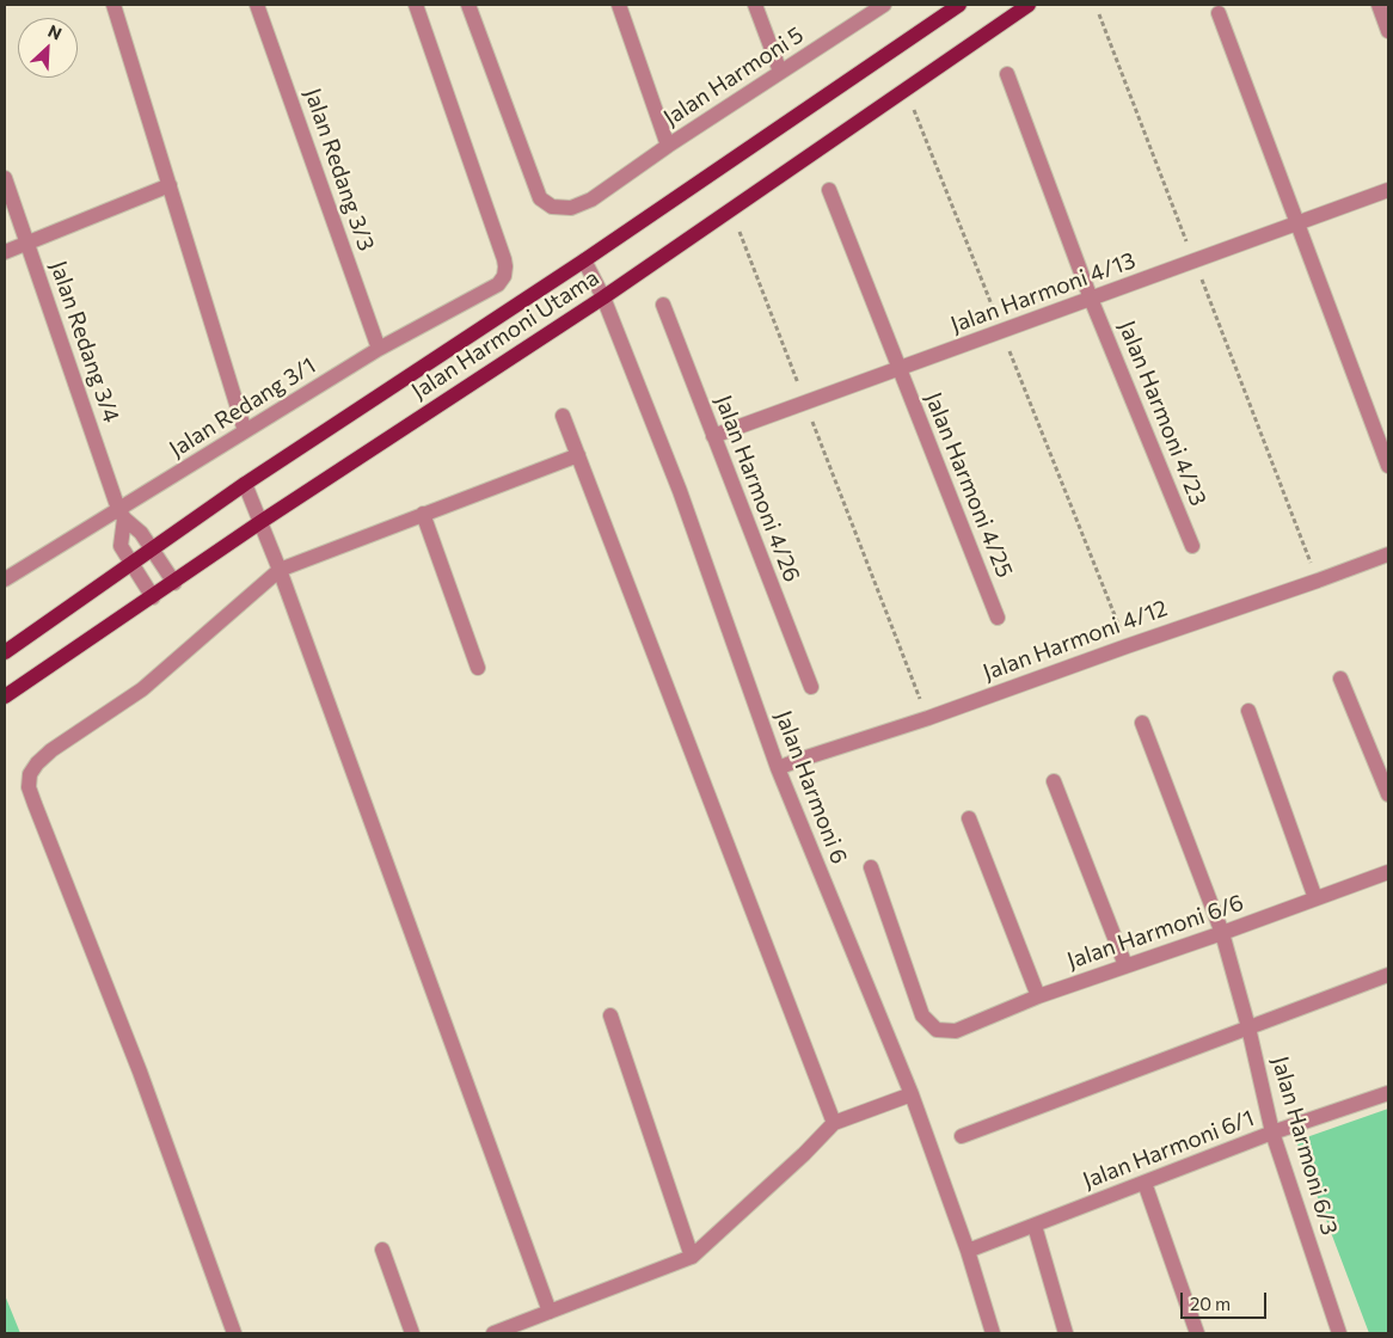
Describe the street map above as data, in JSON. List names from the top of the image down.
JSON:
{
  "streets": {
    "main road": ["Jalan Harmoni Utama"],
    "street": [
      "Jalan Harmoni 5",
      "Jalan Redang 3/3",
      "Jalan Harmoni 4/13",
      "Jalan Redang 3/4",
      "Jalan Redang 3/1",
      "Jalan Harmoni 4/23",
      "Jalan Harmoni 4/25",
      "Jalan Harmoni 4/26",
      "Jalan Harmoni 4/12",
      "Jalan Harmoni 6",
      "Jalan Harmoni 6/6",
      "Jalan Harmoni 6/3",
      "Jalan Harmoni 6/1"
    ]
  },
  "crossings": [
    ["Jalan Redang 3/3", "Jalan Redang 3/1"],
    ["Jalan Harmoni 4/13", "Jalan Harmoni 4/23"],
    ["Jalan Harmoni 4/13", "Jalan Harmoni 4/25"],
    ["Jalan Harmoni 4/13", "Jalan Harmoni 4/26"],
    ["Jalan Harmoni Utama", "Jalan Redang 3/4"],
    ["Jalan Harmoni Utama", "Jalan Harmoni 6"],
    ["Jalan Redang 3/4", "Jalan Redang 3/1"],
    ["Jalan Harmoni 4/12", "Jalan Harmoni 6"],
    ["Jalan Harmoni 6", "Jalan Harmoni 6/1"],
    ["Jalan Harmoni 6/6", "Jalan Harmoni 6/3"],
    ["Jalan Harmoni 6/3", "Jalan Harmoni 6/1"]
  ],
  "scale_bar": "20 m",
  "north": "top right"
}
